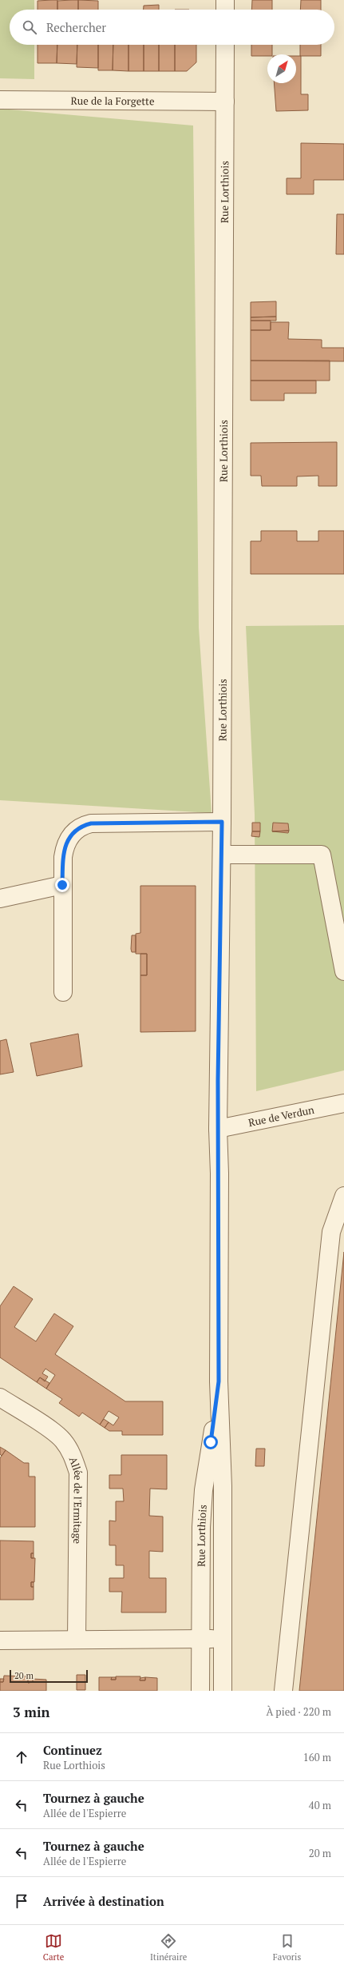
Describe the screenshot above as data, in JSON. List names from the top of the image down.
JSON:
{
  "streets": {
    "street": [
      "Rue de la Forgette",
      "Rue Lorthiois",
      "Rue de Verdun",
      "Allée de l'Ermitage"
    ]
  },
  "crossings": [
    ["Rue de la Forgette", "Rue Lorthiois"],
    ["Rue Lorthiois", "Rue de Verdun"]
  ],
  "scale_bar": "20 m",
  "north": "top right",
  "page": {
    "search": "Rechercher",
    "scale": "20 m",
    "heading": ["3 min", "À pied · 220 m"],
    "list": [
      ["Continuez", "Rue Lorthiois", "160 m"],
      ["Tournez à gauche", "Allée de l'Espierre", "40 m"],
      ["Tournez à gauche", "Allée de l'Espierre", "20 m"],
      "Arrivée à destination"
    ],
    "nav": ["Carte", "Itinéraire", "Favoris"]
  }
}
